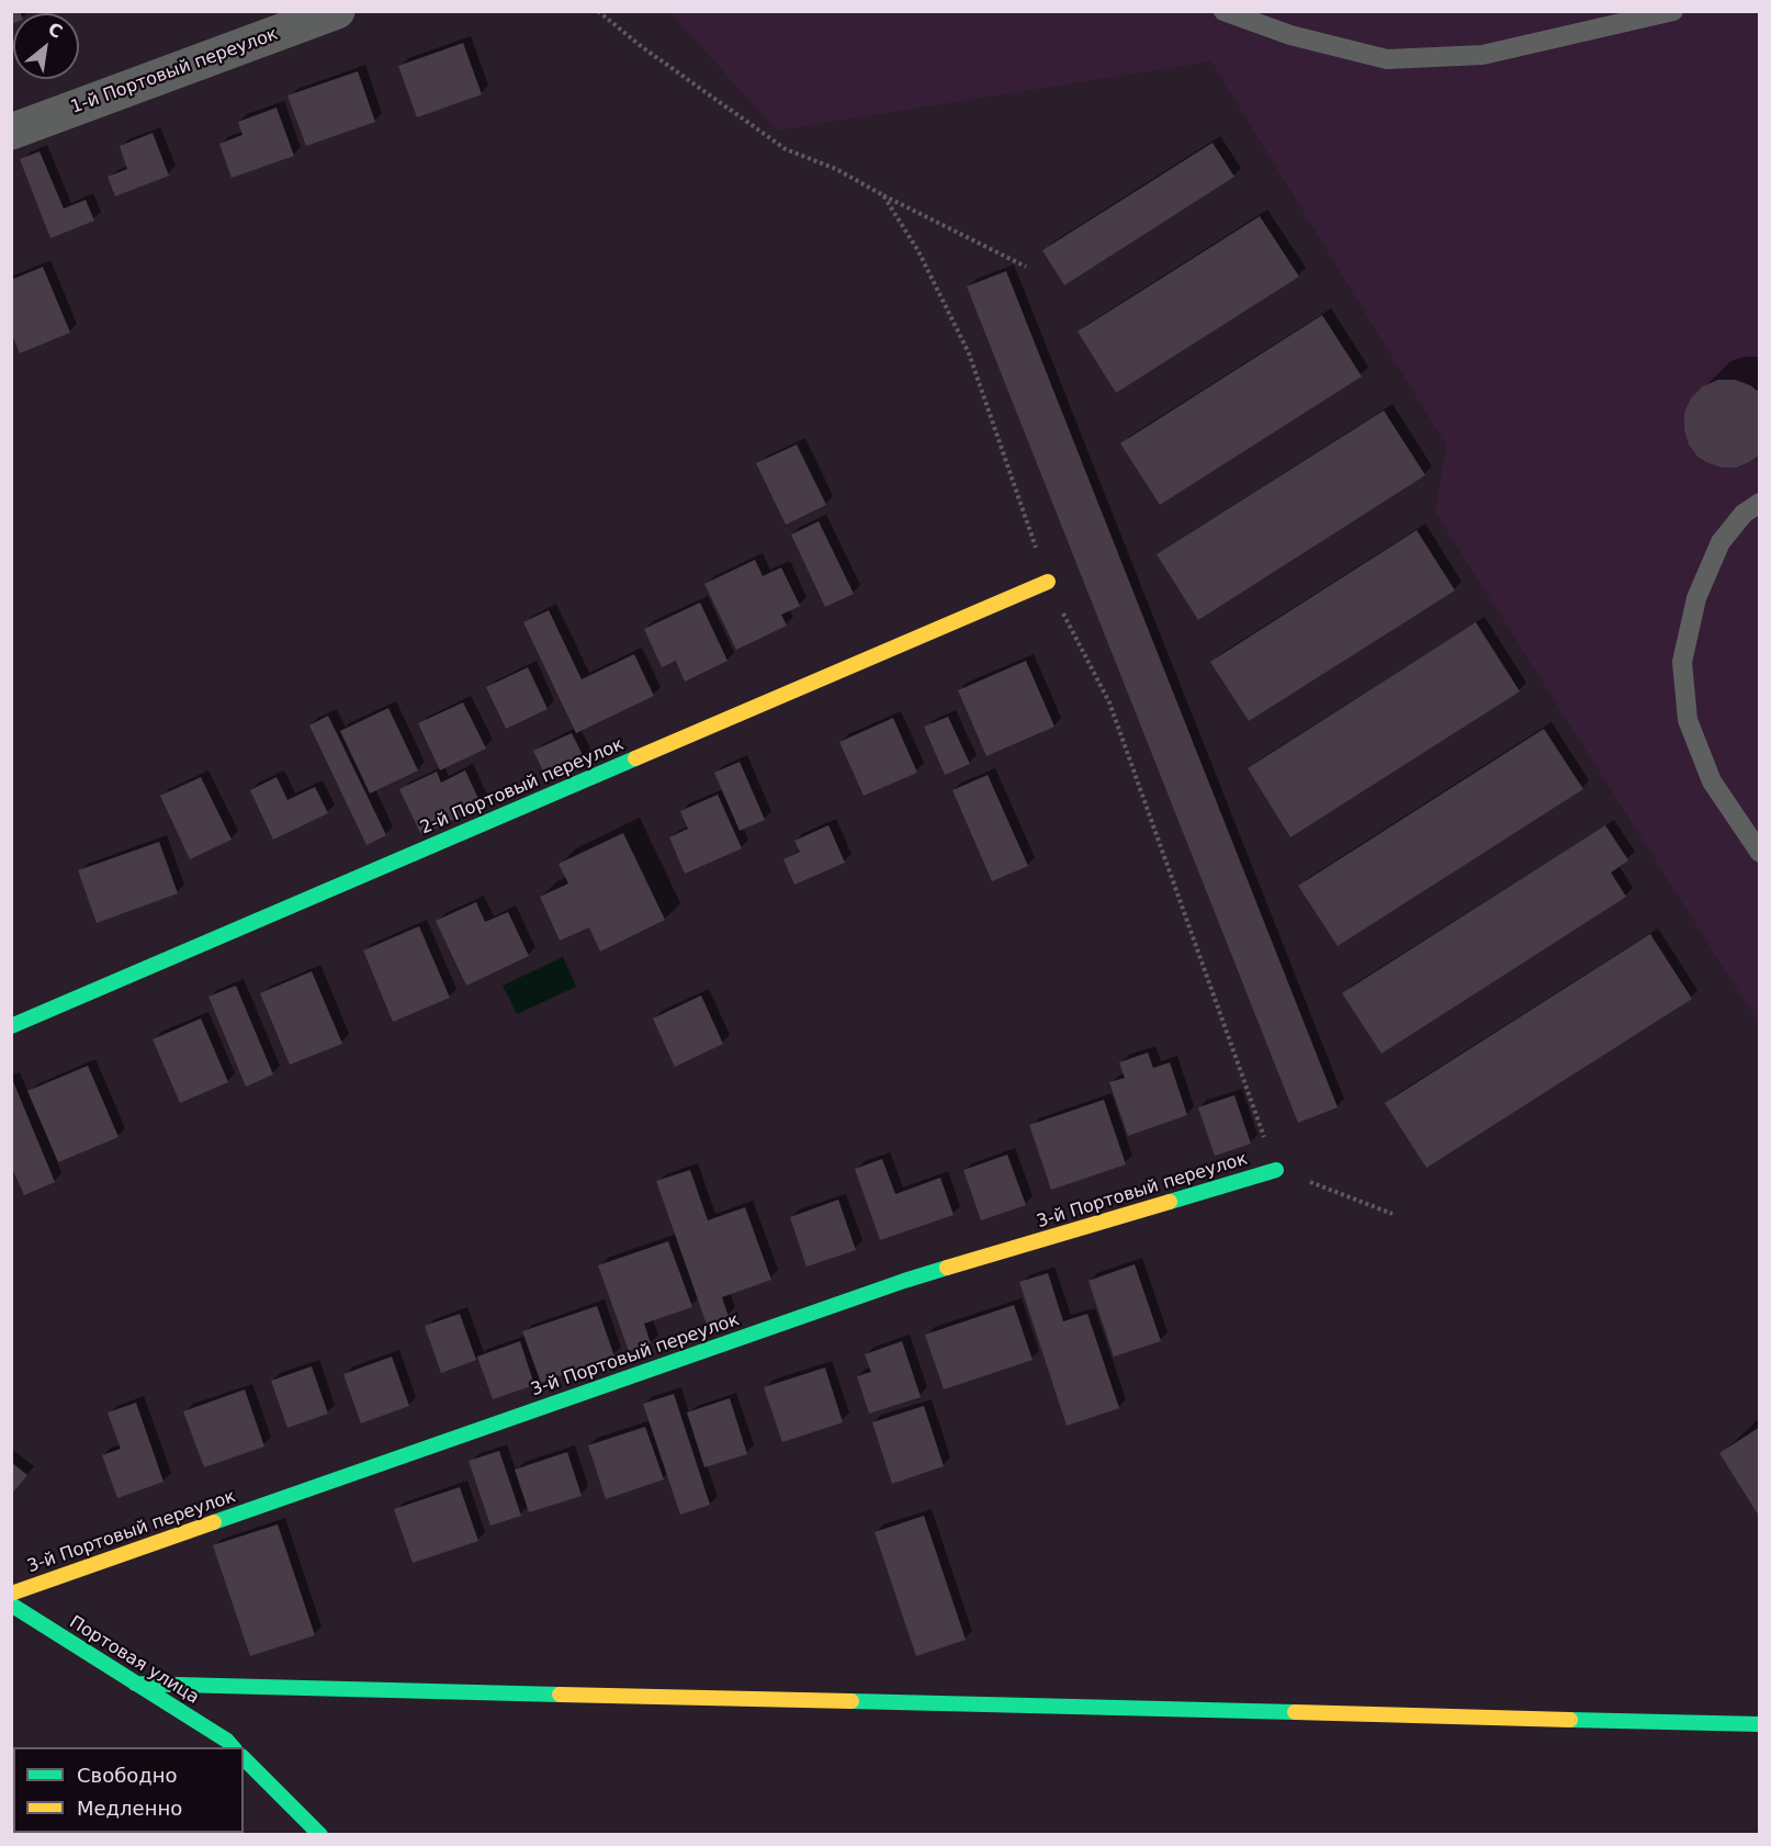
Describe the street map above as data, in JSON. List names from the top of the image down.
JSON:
{
  "streets": {
    "street": [
      "1-й Портовый переулок",
      "2-й Портовый переулок",
      "3-й Портовый переулок",
      "Портовая улица"
    ]
  },
  "legend": ["Свободно", "Медленно"],
  "north": "top right"
}
